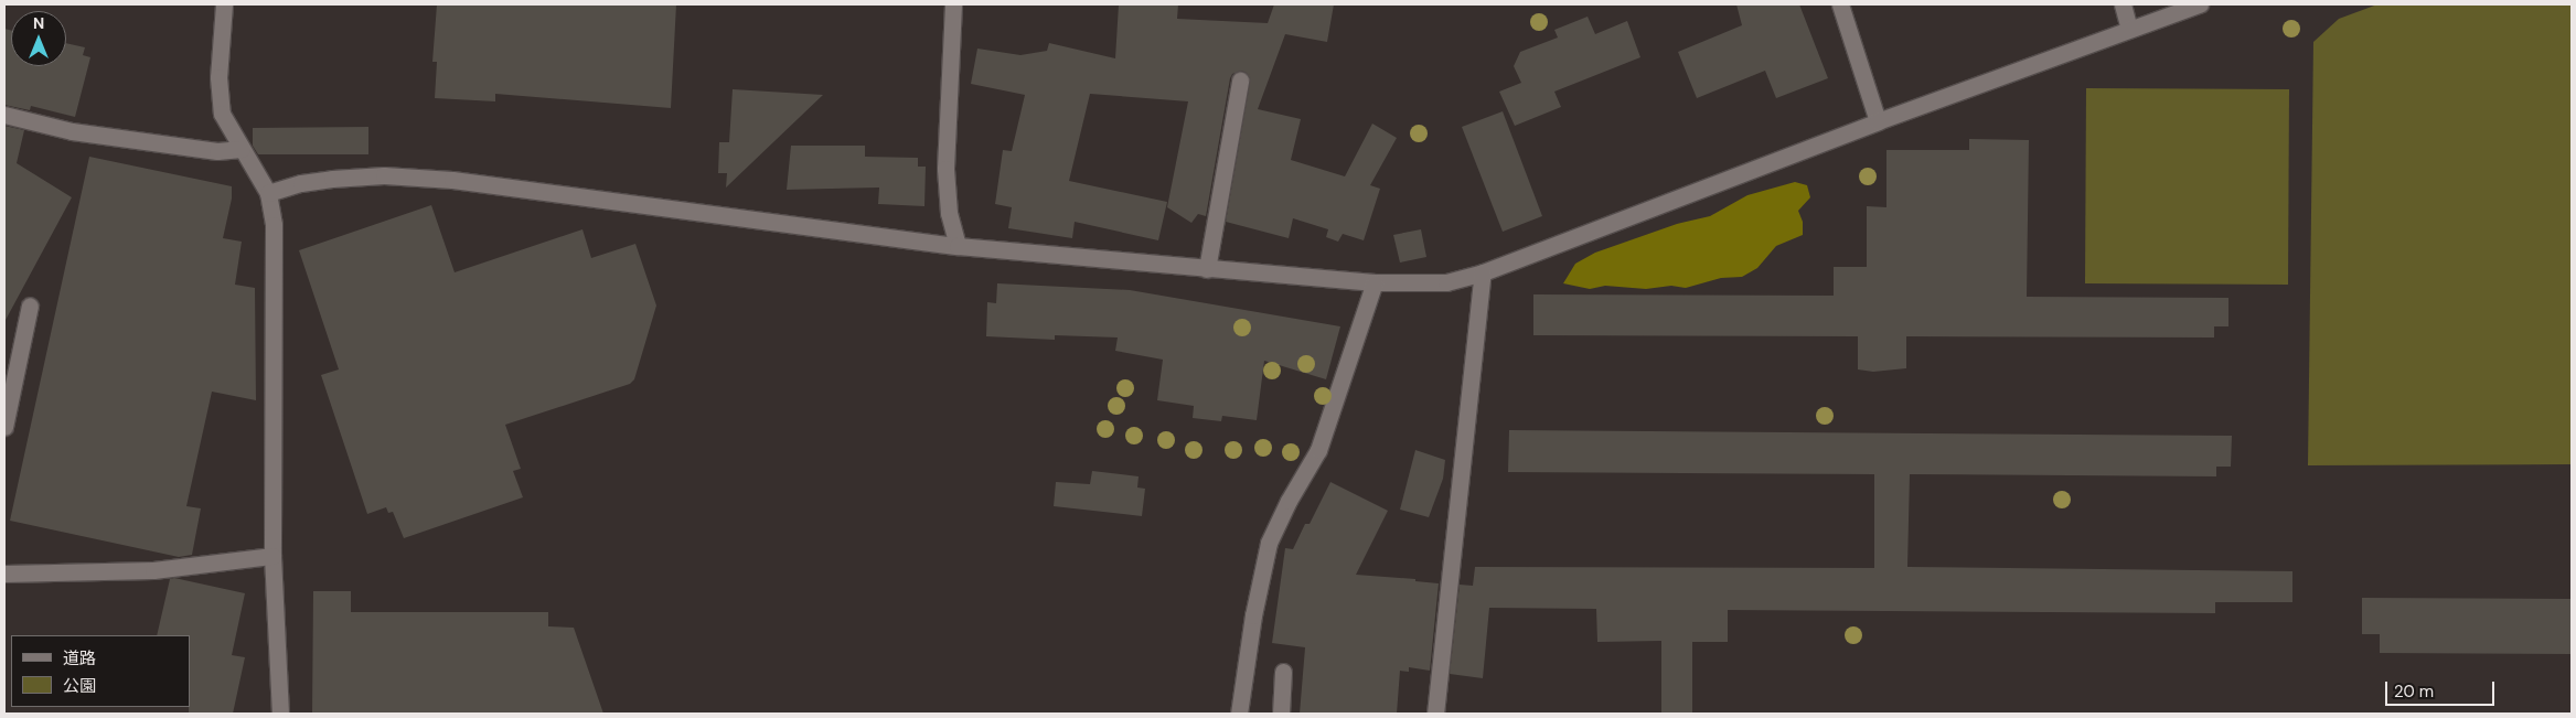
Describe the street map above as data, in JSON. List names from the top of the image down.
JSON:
{
  "legend": ["道路", "公園"],
  "scale_bar": "20 m",
  "north": "top"
}
